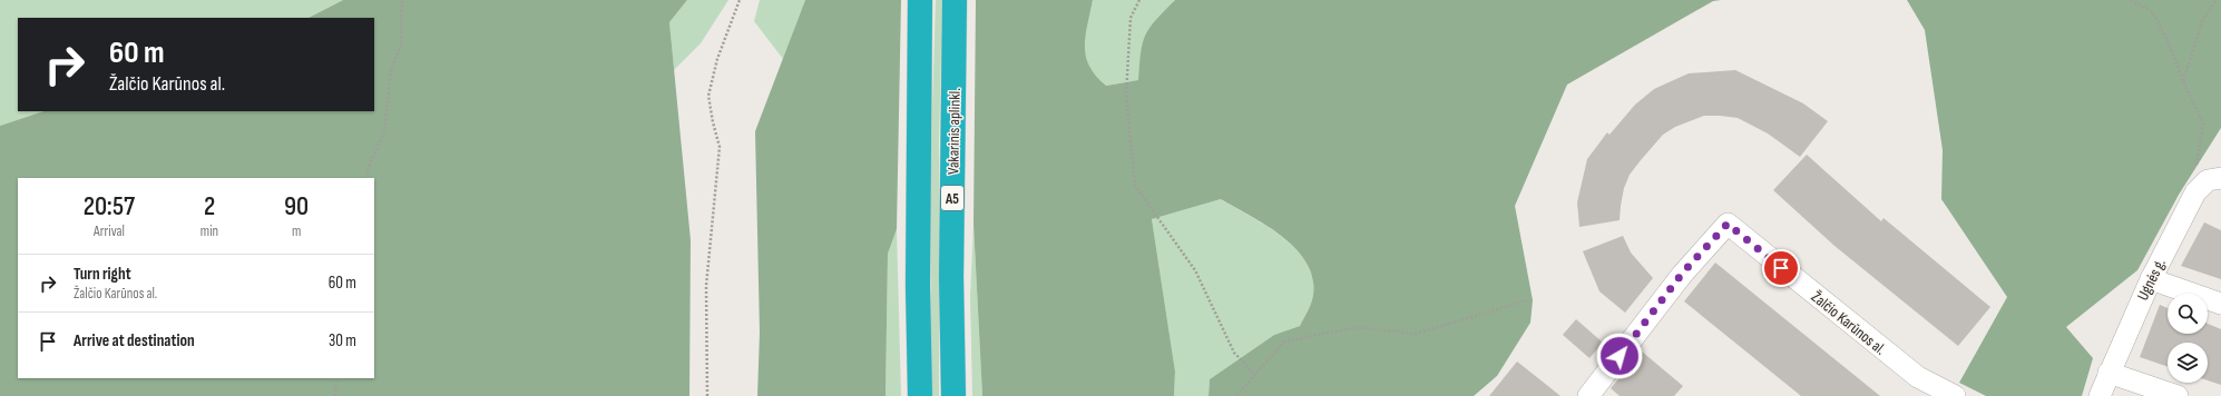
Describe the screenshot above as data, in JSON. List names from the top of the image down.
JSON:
{
  "streets": {
    "highway": ["Vakarinis aplinkl.", "A5"],
    "street": ["Ugnės g.", "Žalčio Karūnos al."]
  },
  "page": {
    "turn": ["60 m", "Žalčio Karūnos al."],
    "eta": [
      "20:57",
      "Arrival",
      "2",
      "min",
      "90",
      "m"
    ],
    "list": [
      {
        "name": "Turn right",
        "note": "Žalčio Karūnos al.",
        "value": "60 m"
      },
      {
        "name": "Arrive at destination",
        "value": "30 m"
      }
    ]
  }
}
